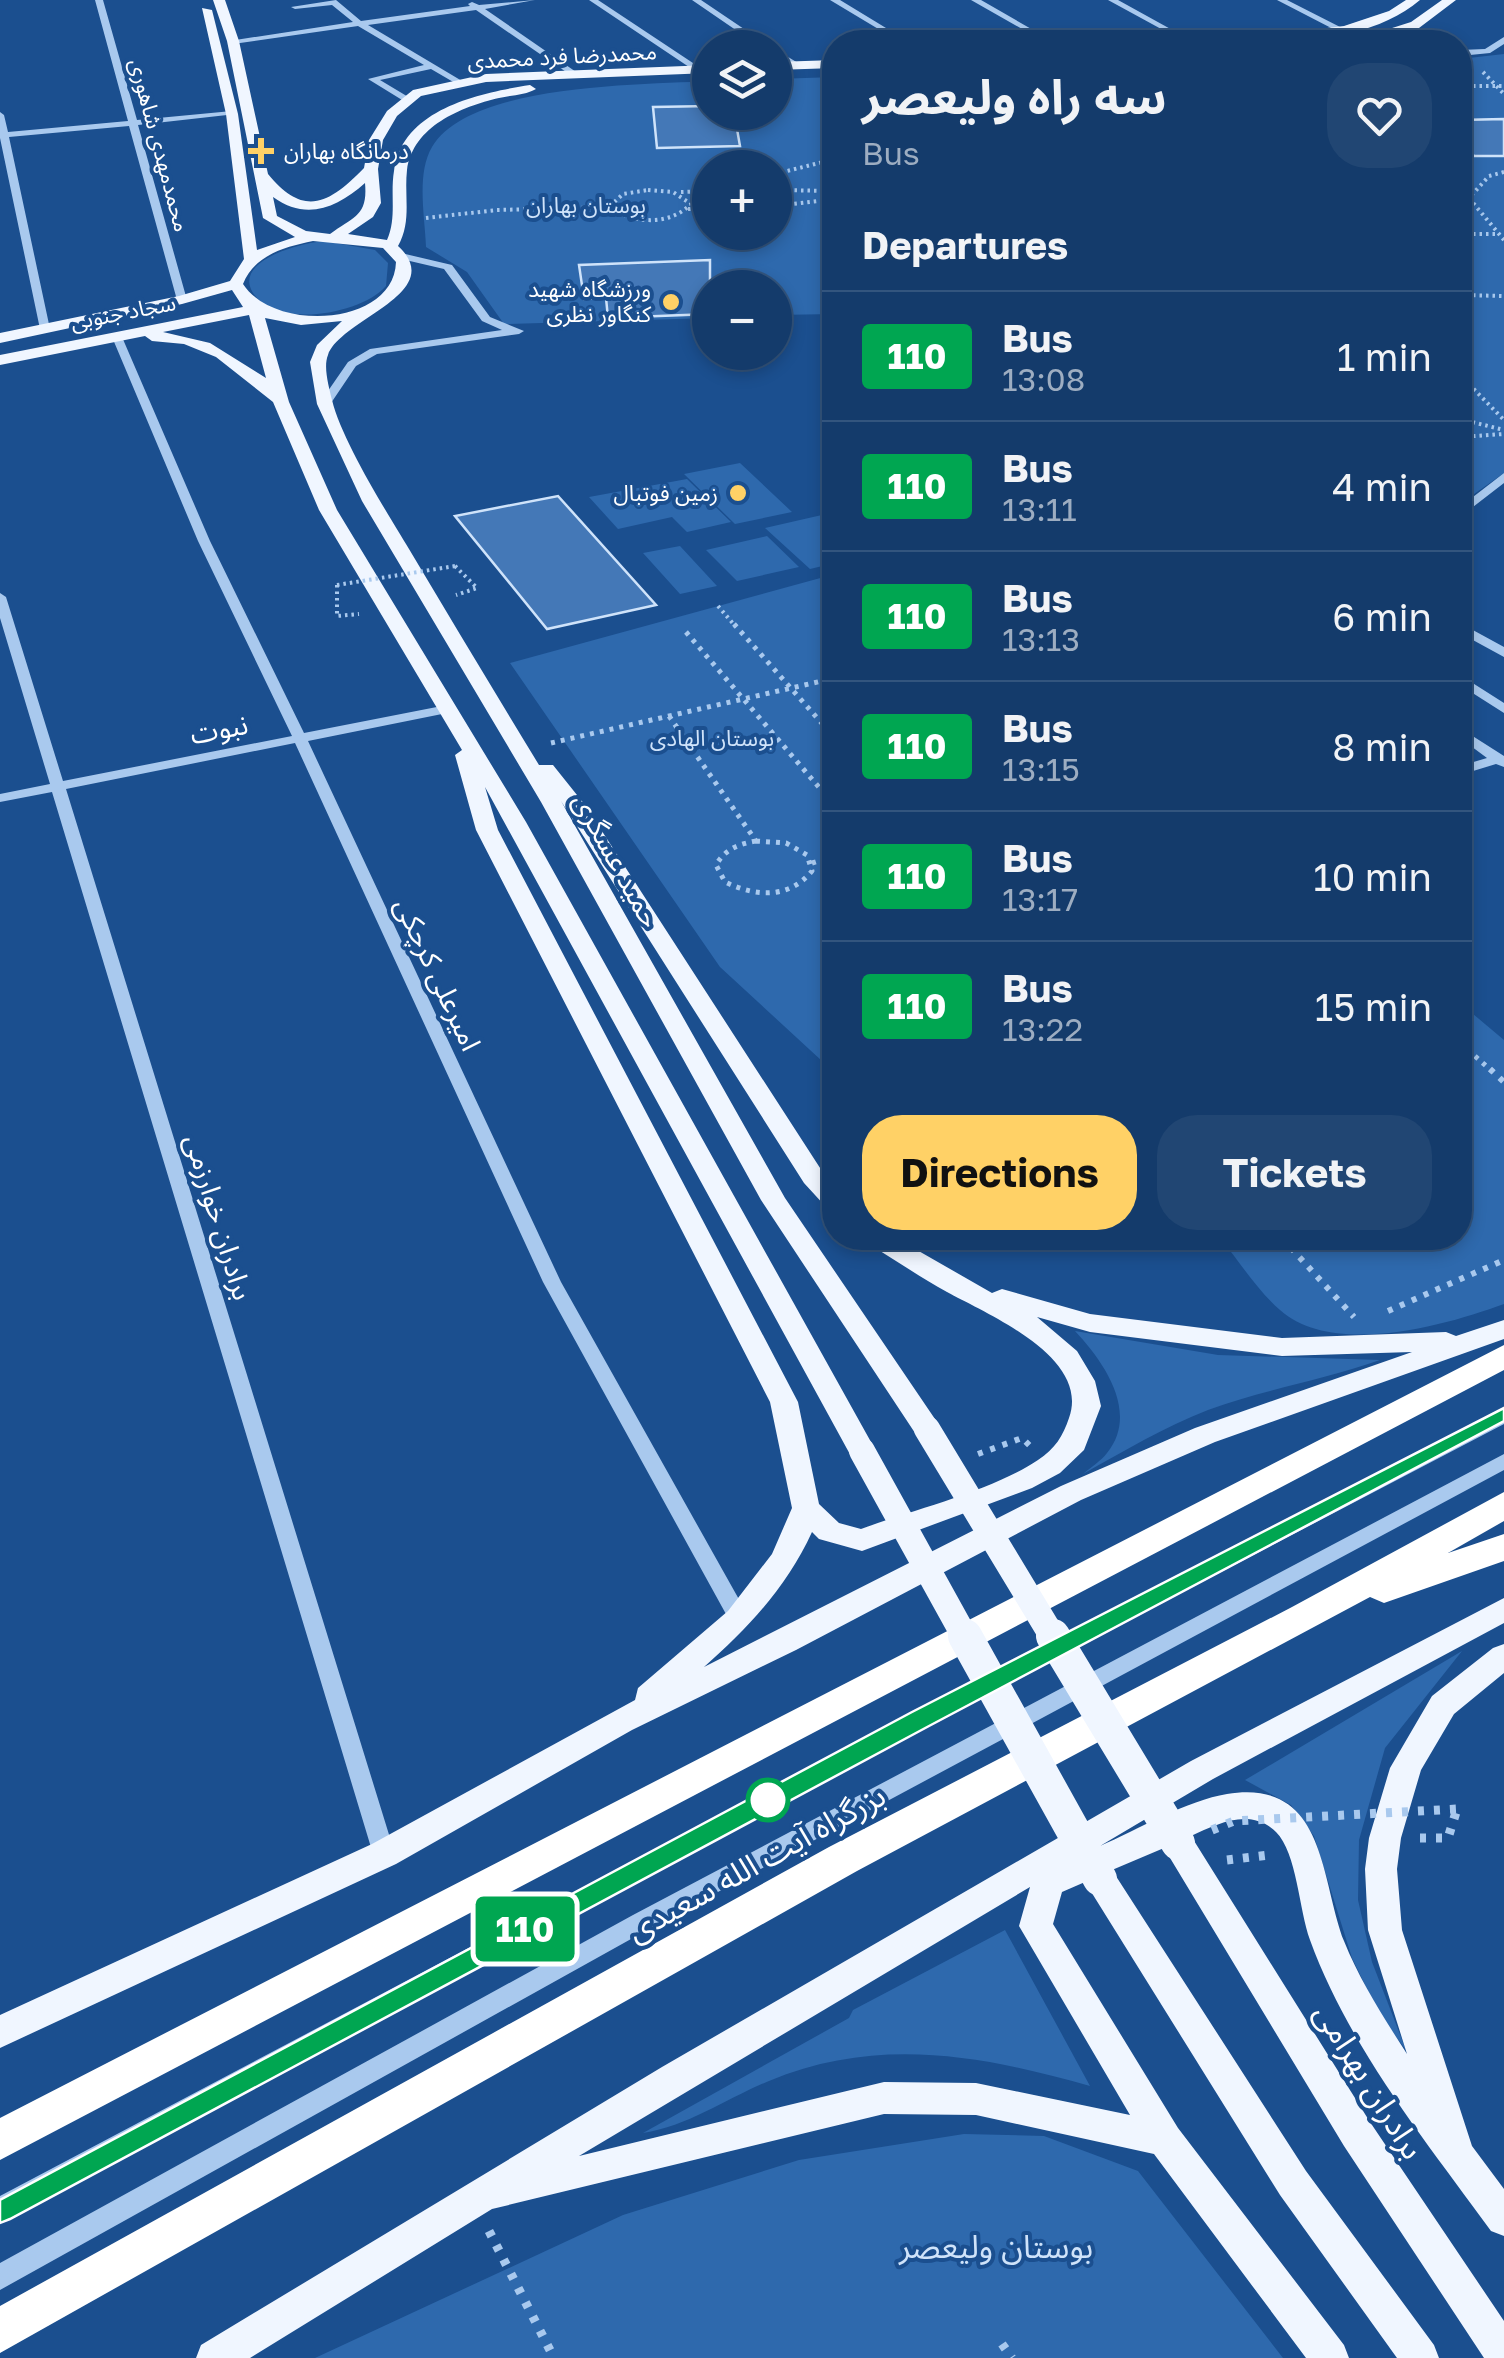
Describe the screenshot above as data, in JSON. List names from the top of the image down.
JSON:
{
  "streets": {
    "highway": ["بزرگراه آیت الله سعیدی"],
    "main road": [
      "محمدرضا فرد محمدی",
      "سجاد جنوبی",
      "حمید عسگری",
      "برادران بهرامی"
    ],
    "street": [
      "محمدمهدی شاهوری",
      "نبوت",
      "امیرعلی کرچکی",
      "برادران خوارزمی"
    ]
  },
  "crossings": [
    ["محمدرضا فرد محمدی", "حمید عسگری"],
    ["محمدمهدی شاهوری", "سجاد جنوبی"],
    ["سجاد جنوبی", "امیرعلی کرچکی"],
    ["نبوت", "امیرعلی کرچکی"],
    ["نبوت", "برادران خوارزمی"],
    ["حمید عسگری", "برادران بهرامی"]
  ],
  "parks": ["بوستان بهاران", "بوستان الهادی", "بوستان ولیعصر"],
  "places": {
    "health": ["درمانگاه بهاران"],
    "other": ["ورزشگاه شهید کنگاور نظری", "زمین فوتبال"]
  },
  "lines": ["bus line 110"],
  "page": {
    "on_map": "110",
    "map_buttons": ["+", "−"],
    "heading": [
      ["سه راه ولیعصر", "Bus"],
      "Departures"
    ],
    "list": [
      {
        "mark": "110",
        "name": "Bus",
        "note": "13:08",
        "value": "1 min"
      },
      {
        "mark": "110",
        "name": "Bus",
        "note": "13:11",
        "value": "4 min"
      },
      {
        "mark": "110",
        "name": "Bus",
        "note": "13:13",
        "value": "6 min"
      },
      {
        "mark": "110",
        "name": "Bus",
        "note": "13:15",
        "value": "8 min"
      },
      {
        "mark": "110",
        "name": "Bus",
        "note": "13:17",
        "value": "10 min"
      },
      {
        "mark": "110",
        "name": "Bus",
        "note": "13:22",
        "value": "15 min"
      }
    ],
    "buttons": ["Directions", "Tickets"]
  }
}
